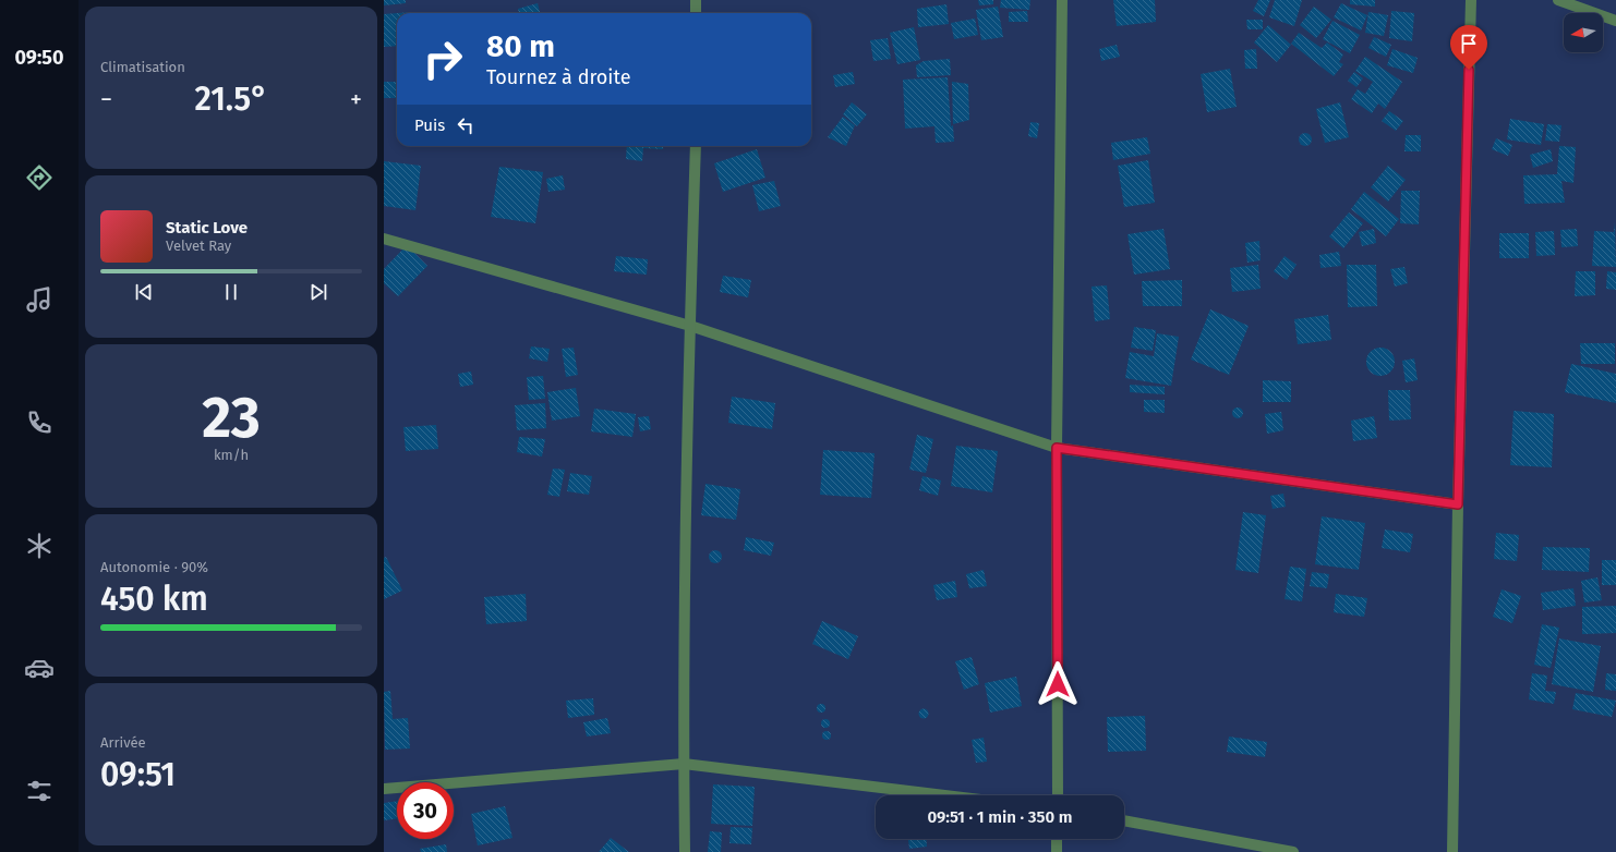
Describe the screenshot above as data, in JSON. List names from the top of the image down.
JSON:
{
  "north": "left",
  "page": {
    "tabs": "09:50",
    "tile": [
      "Climatisation",
      ["23", "km/h"],
      ["Autonomie · 90%", "450 km"],
      ["Arrivée", "09:51"]
    ],
    "turn": ["80 m", "Tournez à droite"],
    "heat": ["−", "21.5°", "+"],
    "then": "Puis",
    "song": ["Static Love", "Velvet Ray"],
    "limit": "30",
    "trip": "09:51 · 1 min · 350 m"
  }
}
